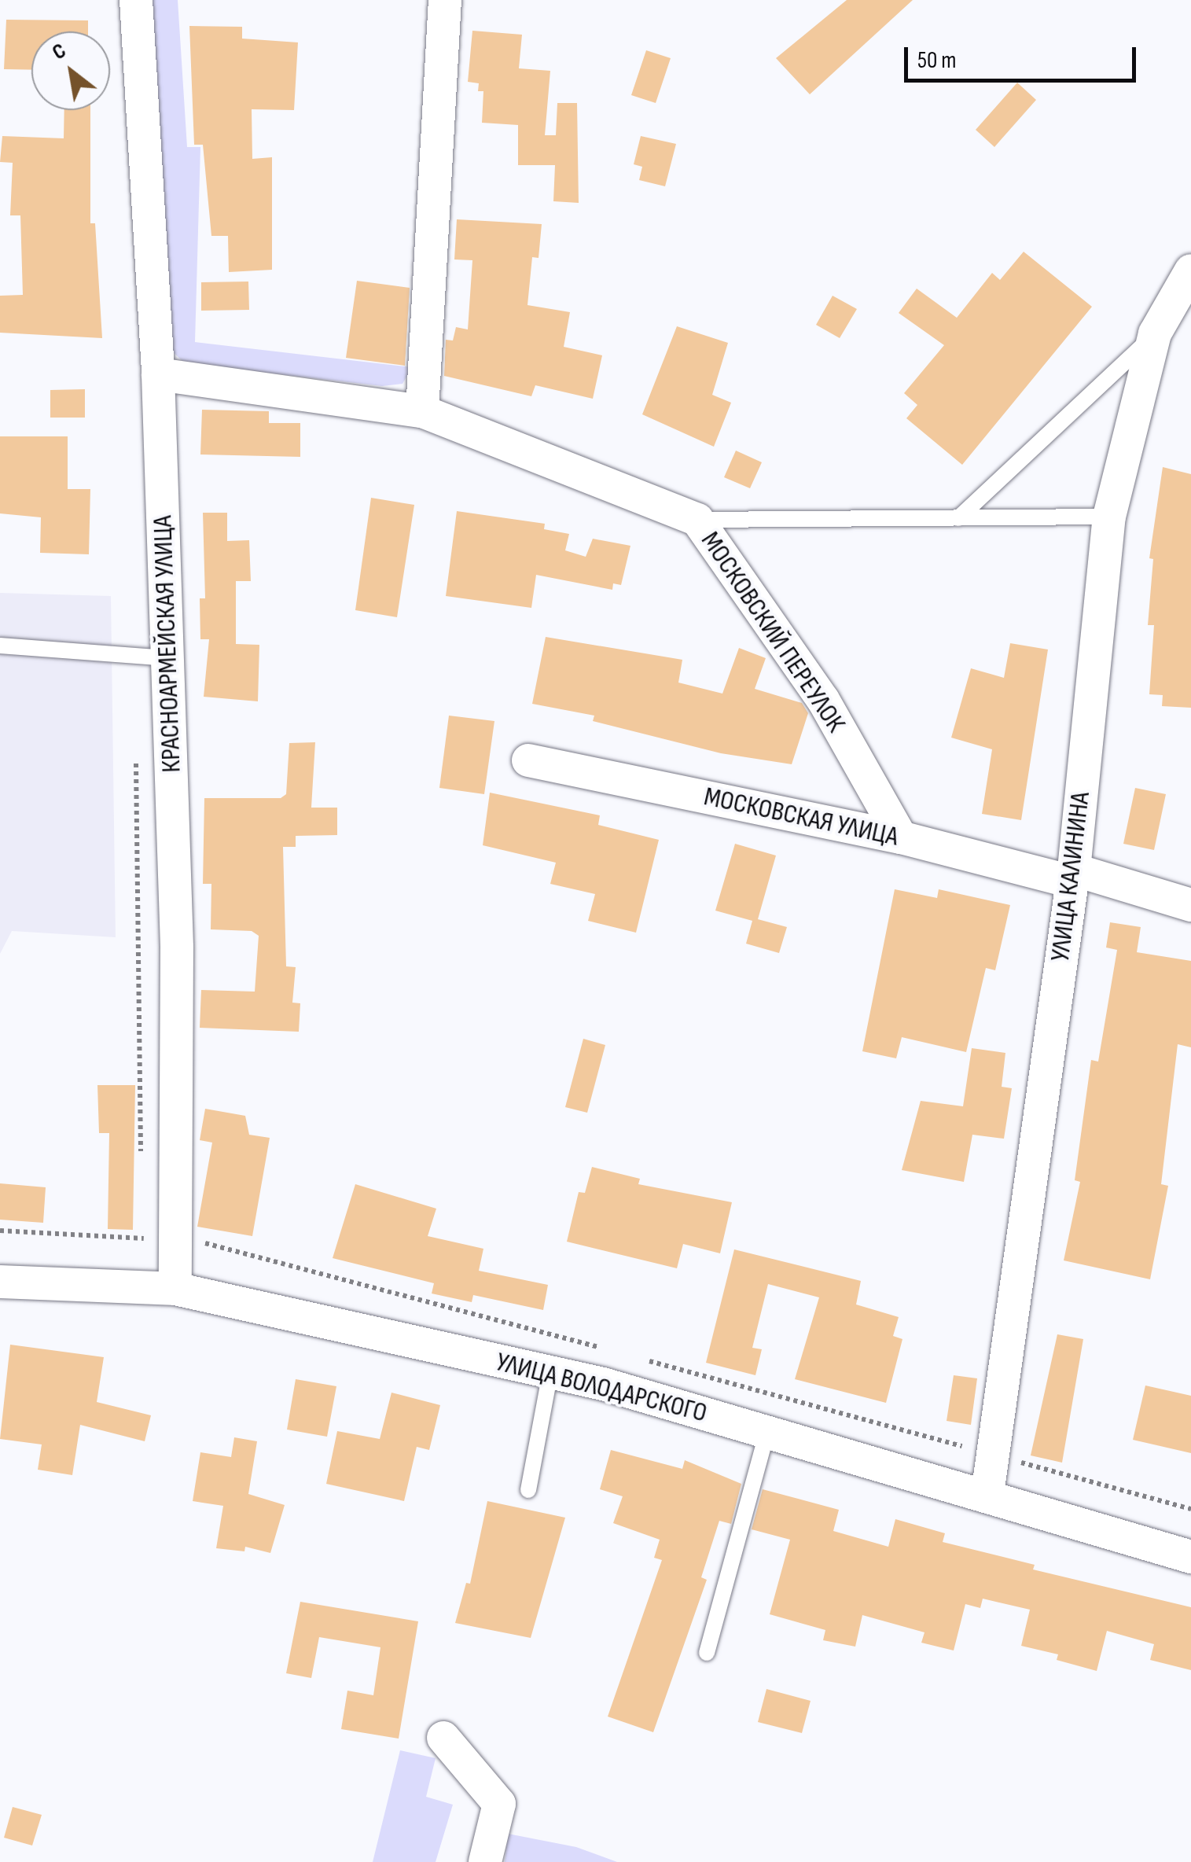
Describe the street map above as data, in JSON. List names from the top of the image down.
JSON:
{
  "streets": {
    "street": [
      "МОСКОВСКИЙ ПЕРЕУЛОК",
      "КРАСНОАРМЕЙСКАЯ УЛИЦА",
      "МОСКОВСКАЯ УЛИЦА",
      "УЛИЦА КАЛИНИНА",
      "УЛИЦА ВОЛОДАРСКОГО"
    ]
  },
  "crossings": [
    ["МОСКОВСКИЙ ПЕРЕУЛОК", "КРАСНОАРМЕЙСКАЯ УЛИЦА"],
    ["МОСКОВСКИЙ ПЕРЕУЛОК", "МОСКОВСКАЯ УЛИЦА"],
    ["КРАСНОАРМЕЙСКАЯ УЛИЦА", "УЛИЦА ВОЛОДАРСКОГО"],
    ["МОСКОВСКАЯ УЛИЦА", "УЛИЦА КАЛИНИНА"],
    ["УЛИЦА КАЛИНИНА", "УЛИЦА ВОЛОДАРСКОГО"]
  ],
  "scale_bar": "50 m",
  "north": "top left"
}
